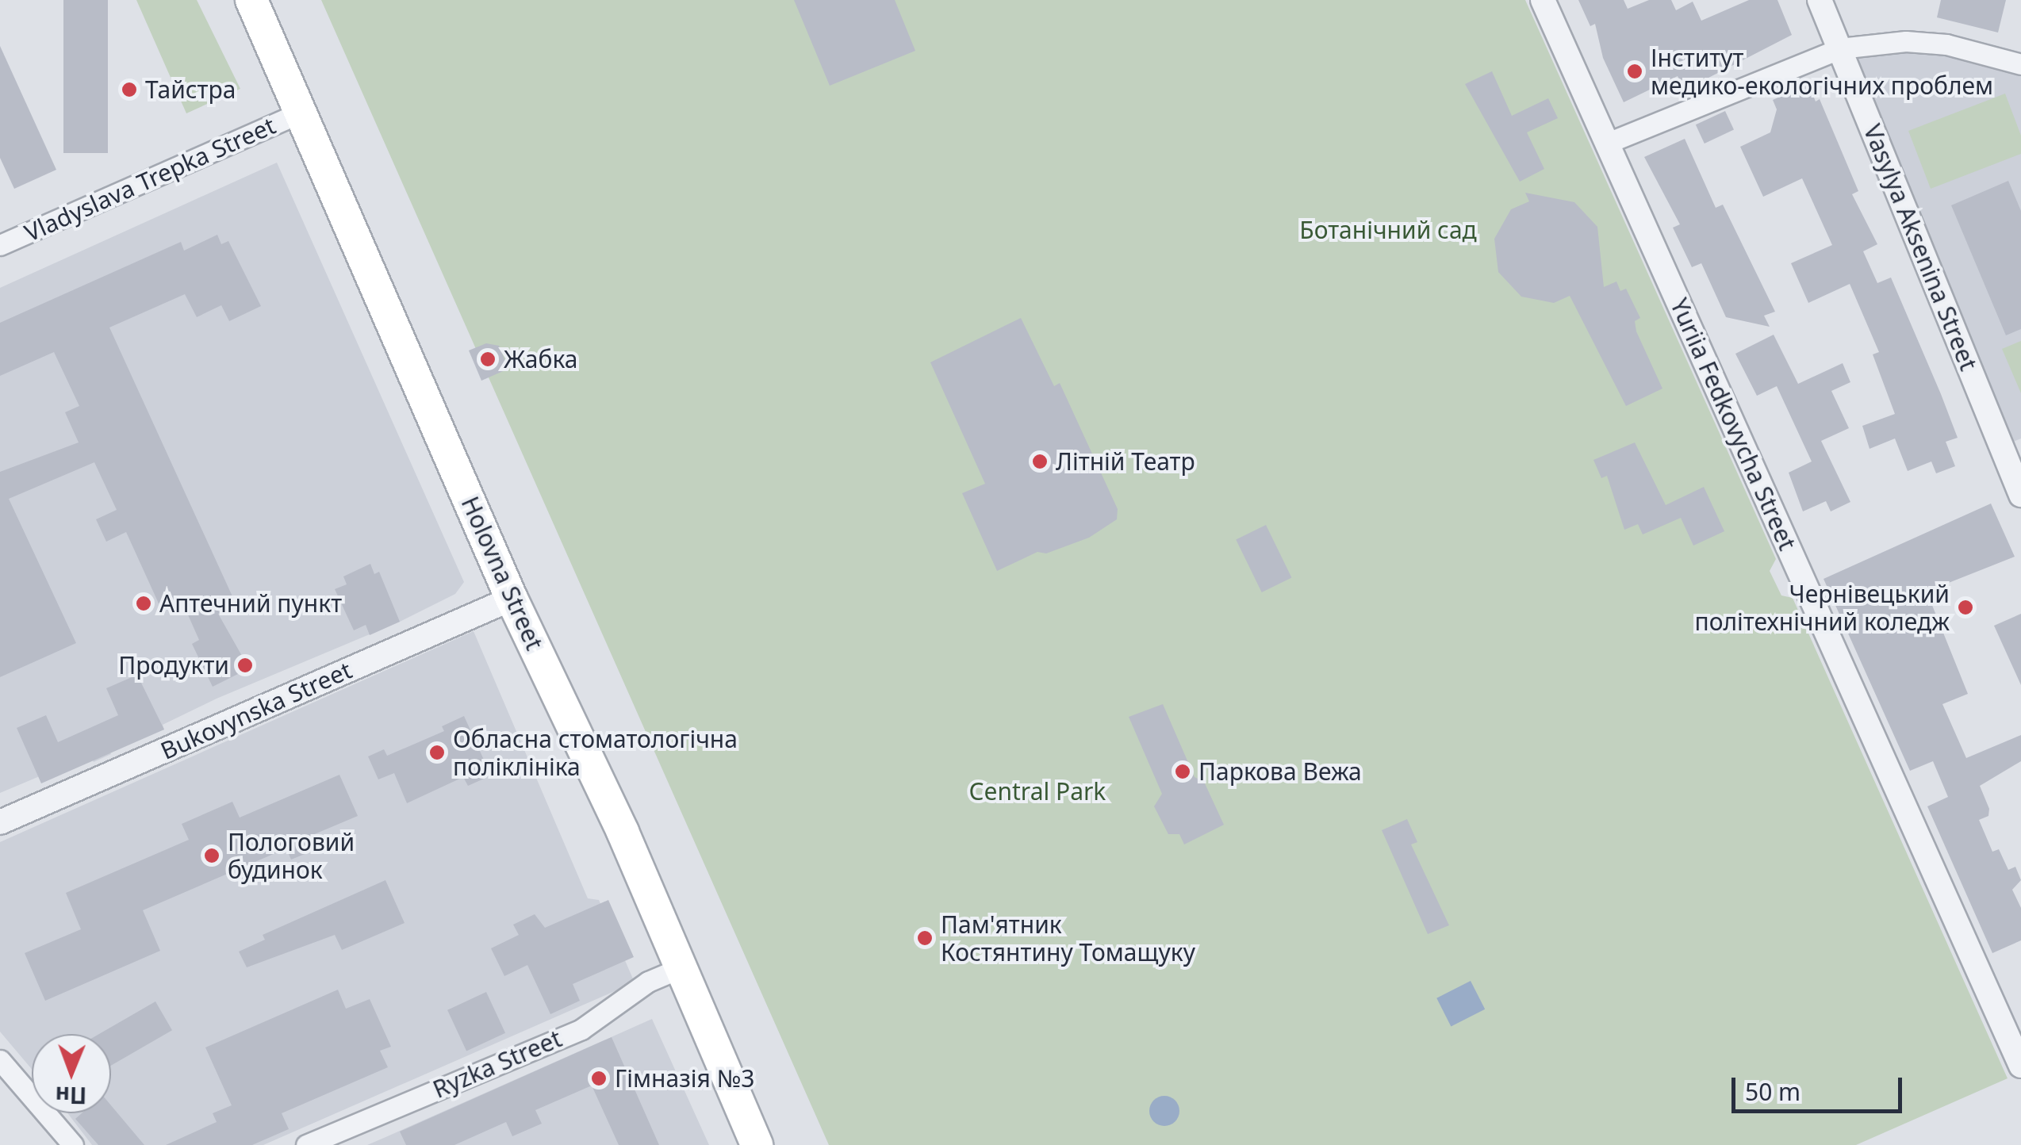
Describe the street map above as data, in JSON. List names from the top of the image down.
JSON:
{
  "streets": {
    "main road": ["Holovna Street"],
    "street": [
      "Vladyslava Trepka Street",
      "Vasylya Aksenina Street",
      "Yuriia Fedkovycha Street",
      "Bukovynska Street",
      "Ryzka Street"
    ]
  },
  "crossings": [
    ["Vladyslava Trepka Street", "Holovna Street"],
    ["Holovna Street", "Bukovynska Street"],
    ["Holovna Street", "Ryzka Street"]
  ],
  "parks": ["Ботанічний сад", "Central Park"],
  "places": [
    "Інститут медико-екологічних проблем",
    "Тайстра",
    "Жабка",
    "Літній Театр",
    "Аптечний пункт",
    "Чернівецький політехнічний коледж",
    "Продукти",
    "Обласна стоматологічна поліклініка",
    "Паркова Вежа",
    "Пологовий будинок",
    "Пам'ятник Костянтину Томащуку",
    "Гімназія №3"
  ],
  "scale_bar": "50 m",
  "north": "bottom"
}
